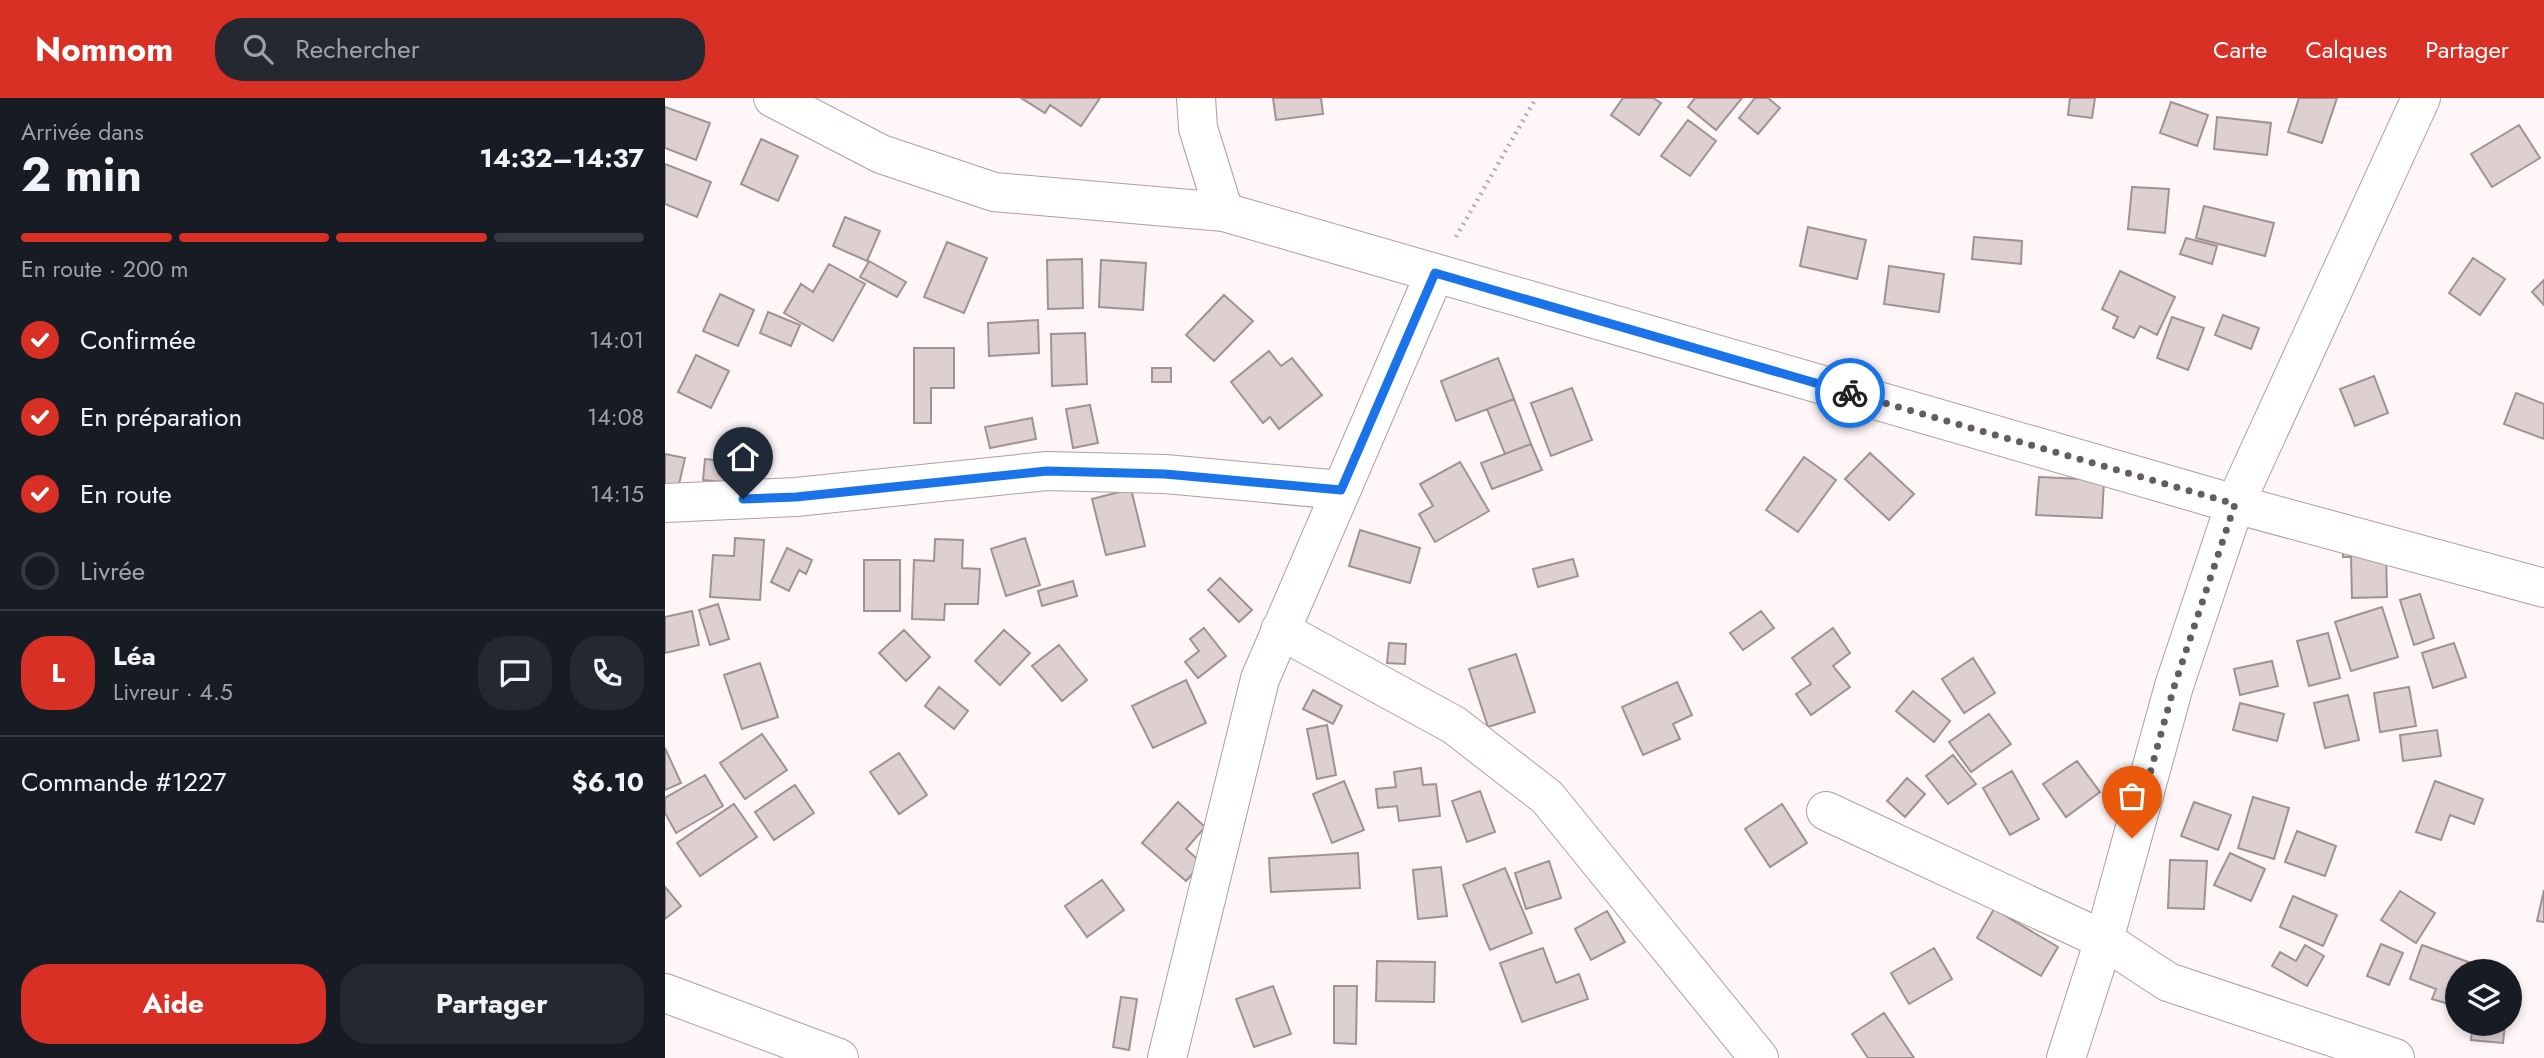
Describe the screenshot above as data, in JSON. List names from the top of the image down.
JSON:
{
  "page": {
    "header": "Nomnom",
    "search": "Rechercher",
    "nav": ["Carte", "Calques", "Partager"],
    "heading": ["2 min", "Arrivée dans", "14:32–14:37"],
    "panel": [
      "Léa",
      "Livreur · 4.5",
      "Commande #1227",
      "$6.10"
    ],
    "bar": "En route · 200 m",
    "list": [
      ["Confirmée", "14:01"],
      ["En préparation", "14:08"],
      ["En route", "14:15"],
      "Livrée"
    ],
    "round": "L",
    "buttons": ["Aide", "Partager"]
  }
}
